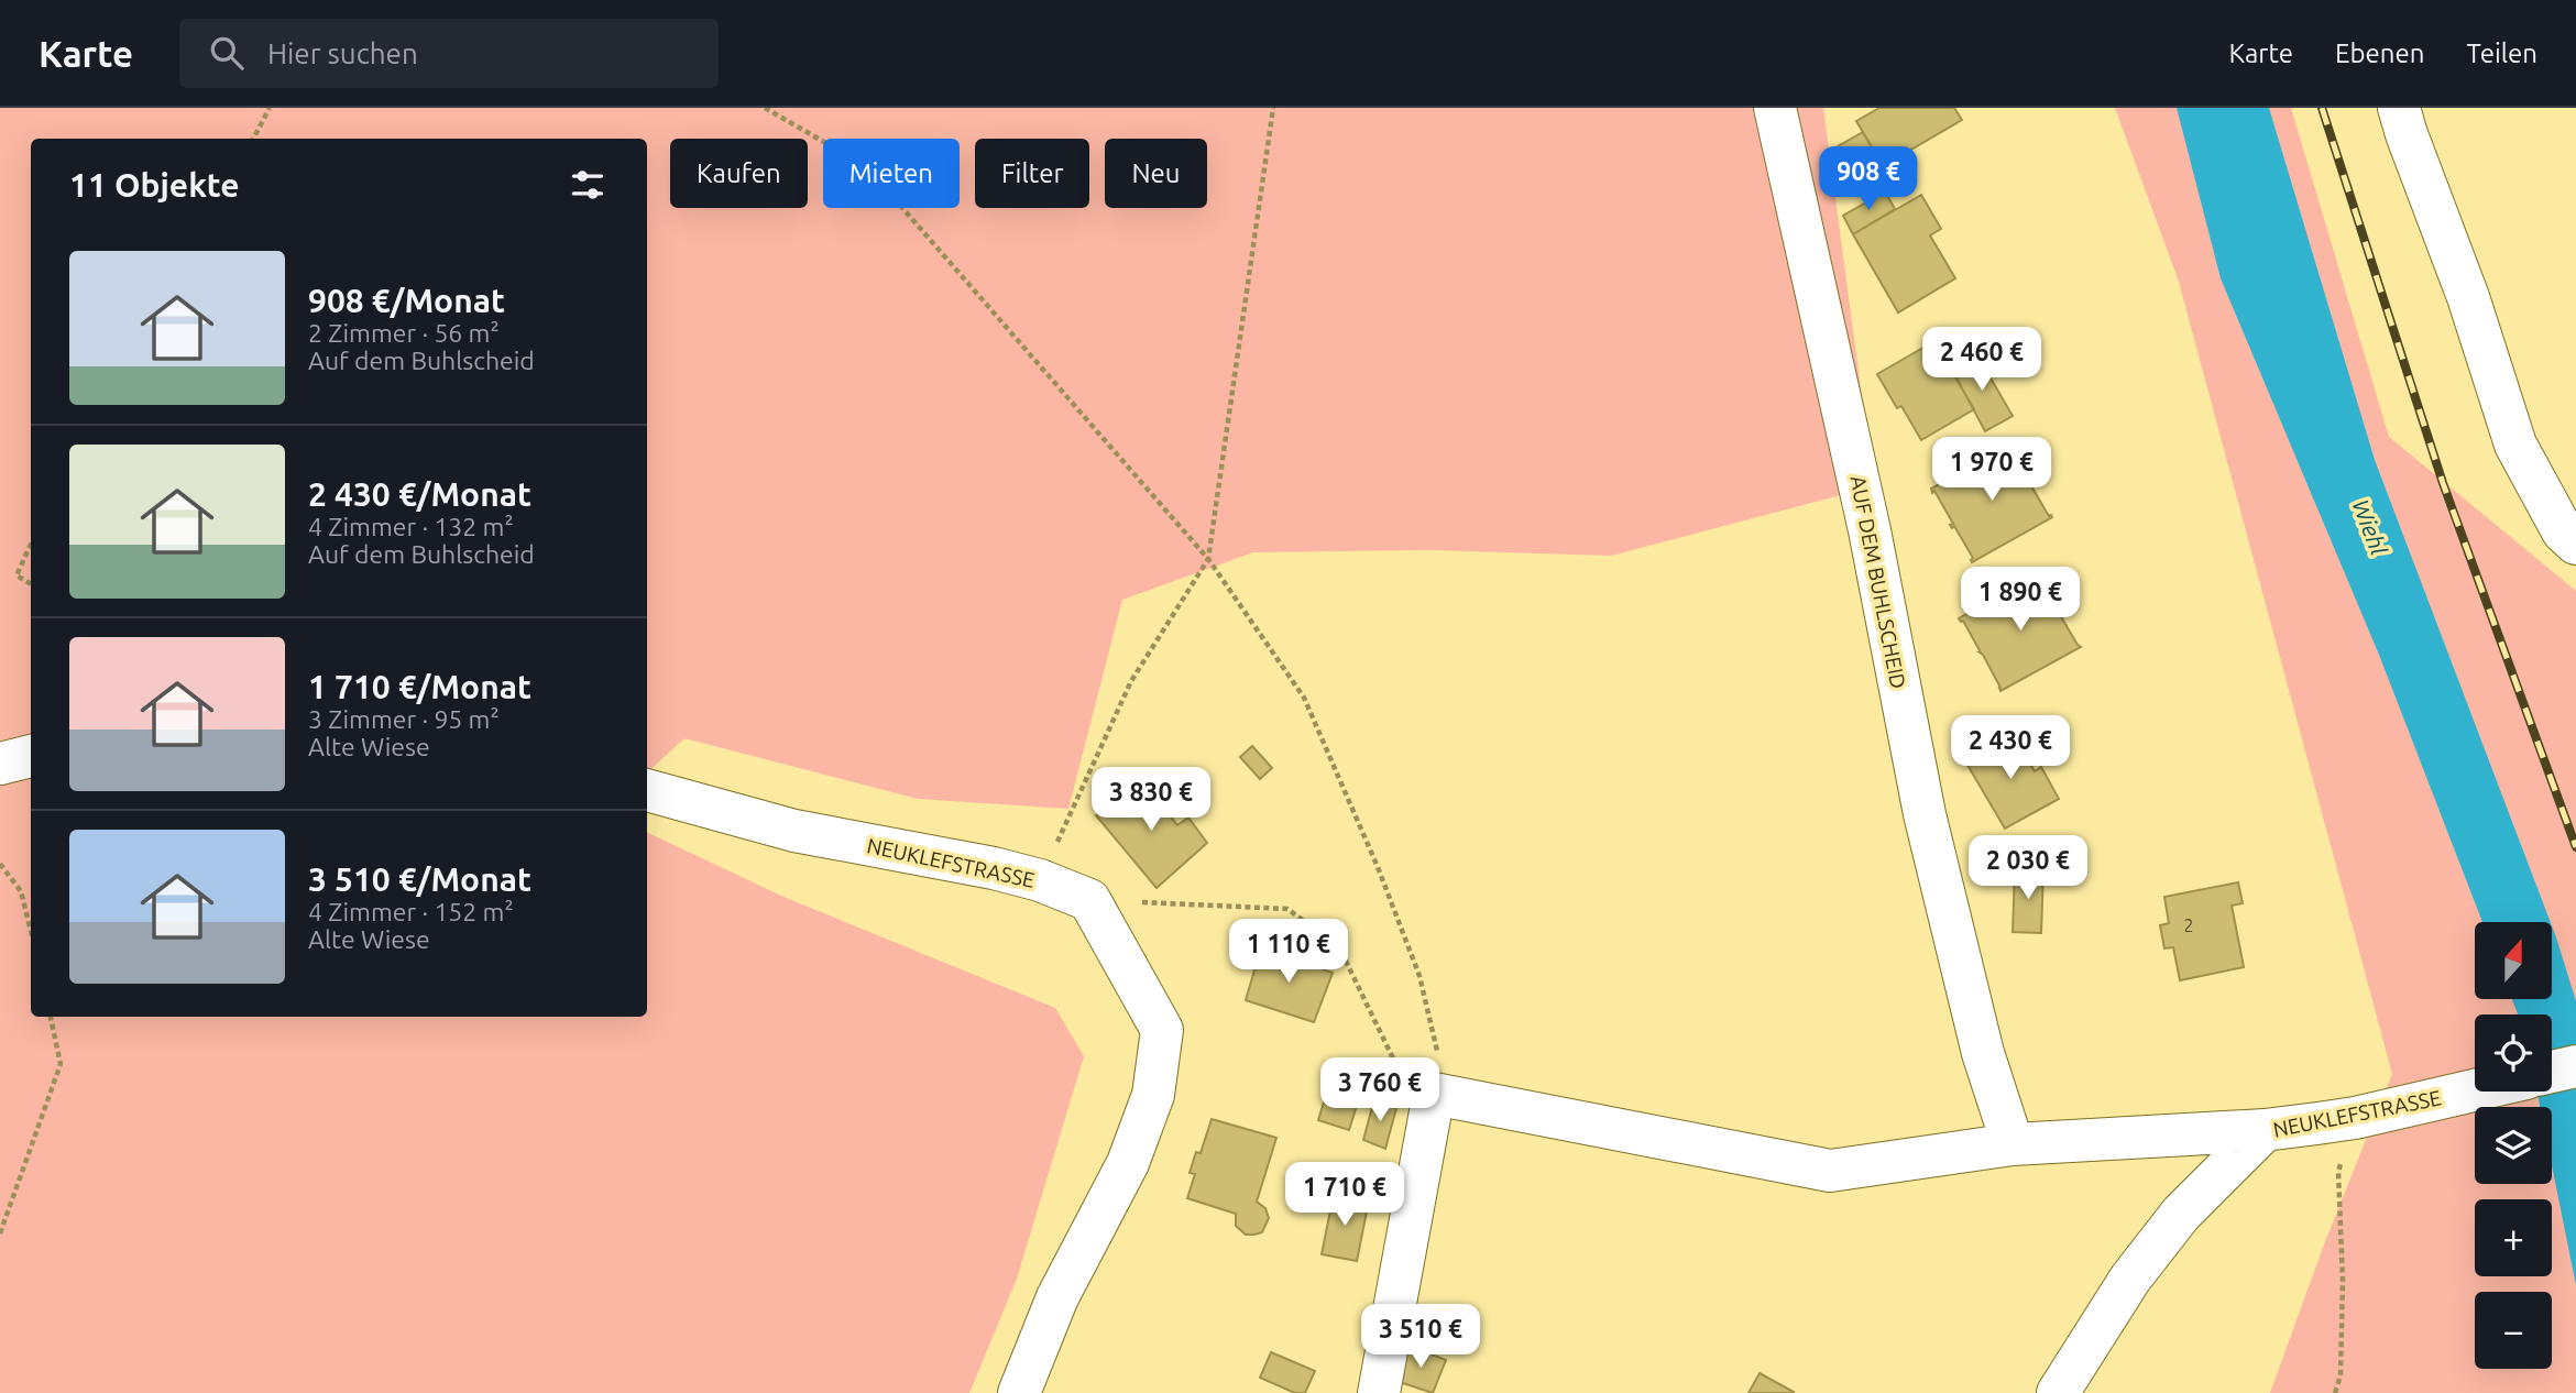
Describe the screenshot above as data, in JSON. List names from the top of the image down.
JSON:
{
  "streets": {
    "street": ["AUF DEM BUHLSCHEID", "NEUKLEFSTRASSE"]
  },
  "water": ["Wiehl"],
  "house_numbers": ["2"],
  "north": "top",
  "page": {
    "header": "Karte",
    "search": "Hier suchen",
    "nav": ["Karte", "Ebenen", "Teilen"],
    "chip": [
      "Kaufen",
      "Mieten",
      "Filter",
      "Neu"
    ],
    "heading": "11 Objekte",
    "price": [
      "908 €",
      "2 460 €",
      "1 970 €",
      "1 890 €",
      "2 430 €",
      "3 830 €",
      "2 030 €",
      "1 110 €",
      "3 760 €",
      "1 710 €",
      "3 510 €"
    ],
    "list": [
      {
        "name": "908 €/Monat",
        "note": "2 Zimmer · 56 m² · Auf dem Buhlscheid"
      },
      {
        "name": "2 430 €/Monat",
        "note": "4 Zimmer · 132 m² · Auf dem Buhlscheid"
      },
      {
        "name": "1 710 €/Monat",
        "note": "3 Zimmer · 95 m² · Alte Wiese"
      },
      {
        "name": "3 510 €/Monat",
        "note": "4 Zimmer · 152 m² · Alte Wiese"
      }
    ],
    "map_buttons": ["+", "−"]
  }
}
